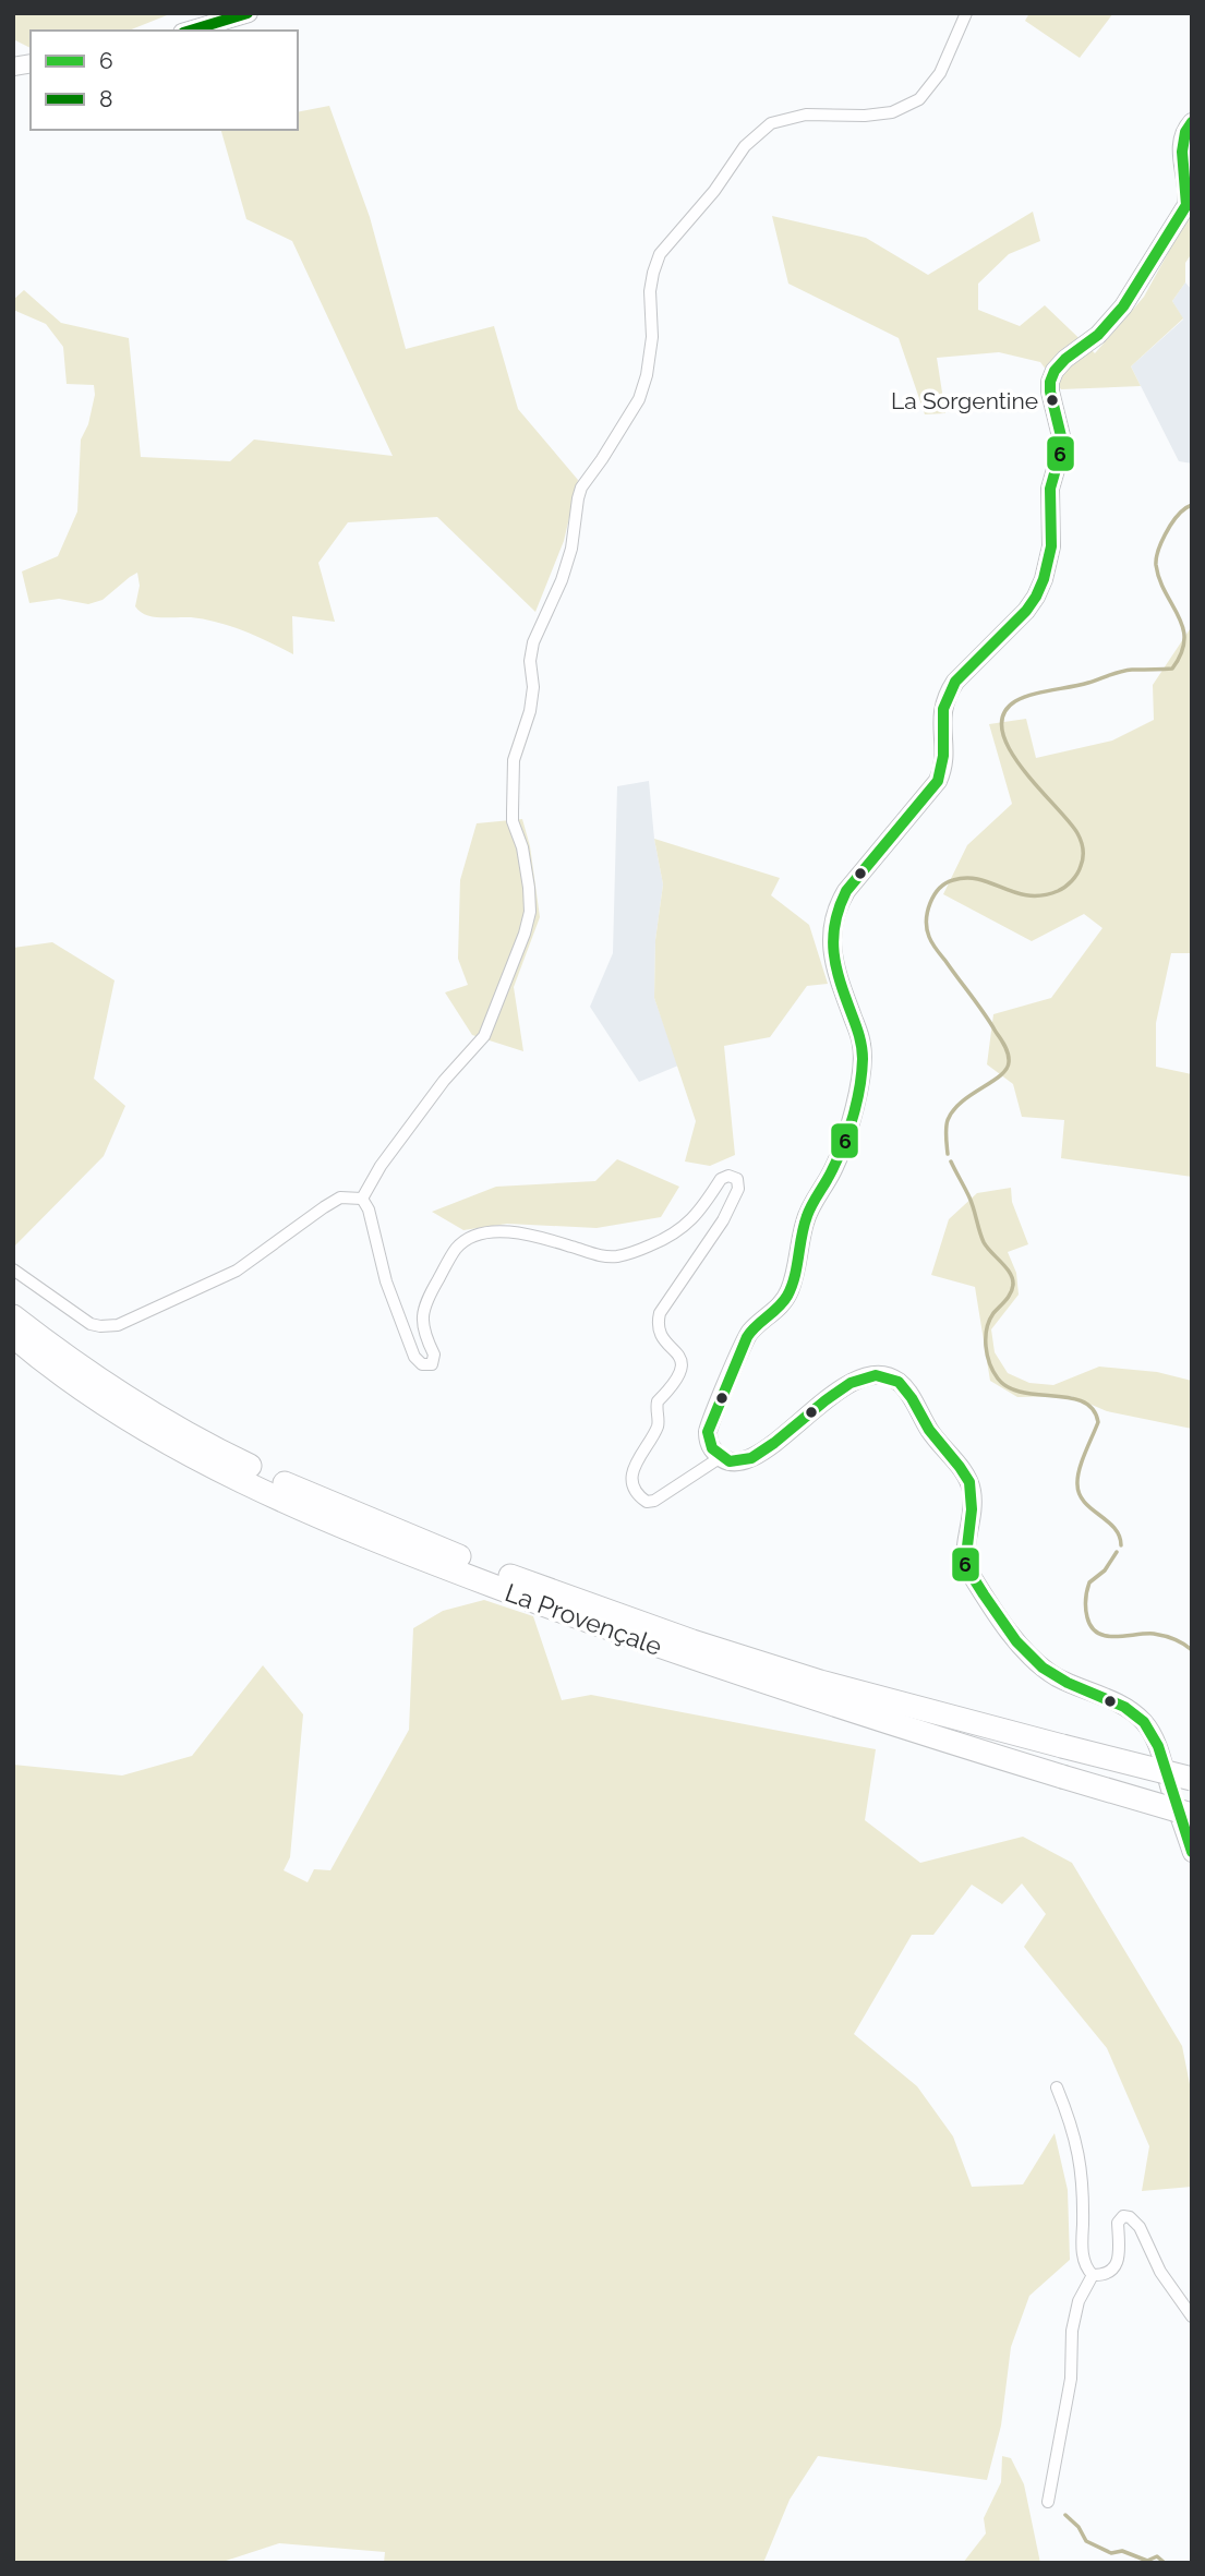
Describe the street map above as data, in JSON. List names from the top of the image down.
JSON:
{
  "streets": {
    "highway": ["La Provençale"]
  },
  "places": ["La Sorgentine"],
  "lines": ["transit line 8", "transit line 6"],
  "legend": ["6", "8"]
}
